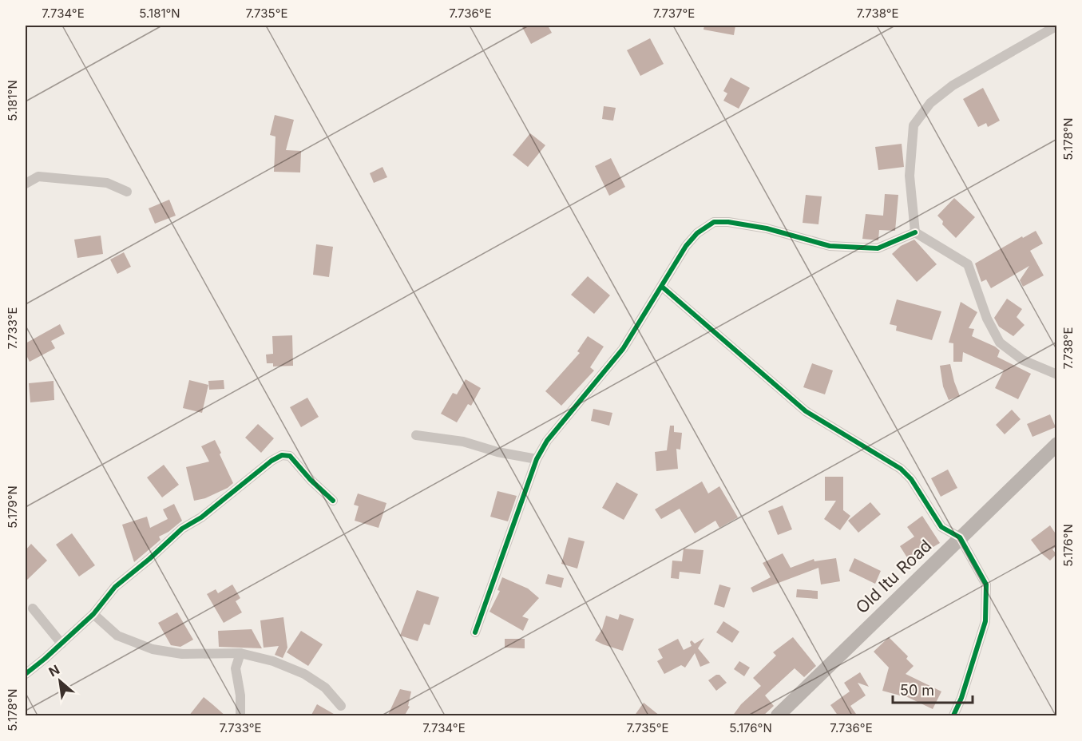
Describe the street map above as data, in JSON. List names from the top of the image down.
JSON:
{
  "streets": {
    "street": ["Old Itu Road"]
  },
  "scale_bar": "50 m",
  "north": "top left",
  "coordinates": [
    "7.734°E",
    "5.181°N",
    "7.735°E",
    "7.736°E",
    "7.737°E",
    "7.738°E",
    "5.178°N",
    "7.733°E",
    "5.179°N",
    "5.176°N"
  ]
}
